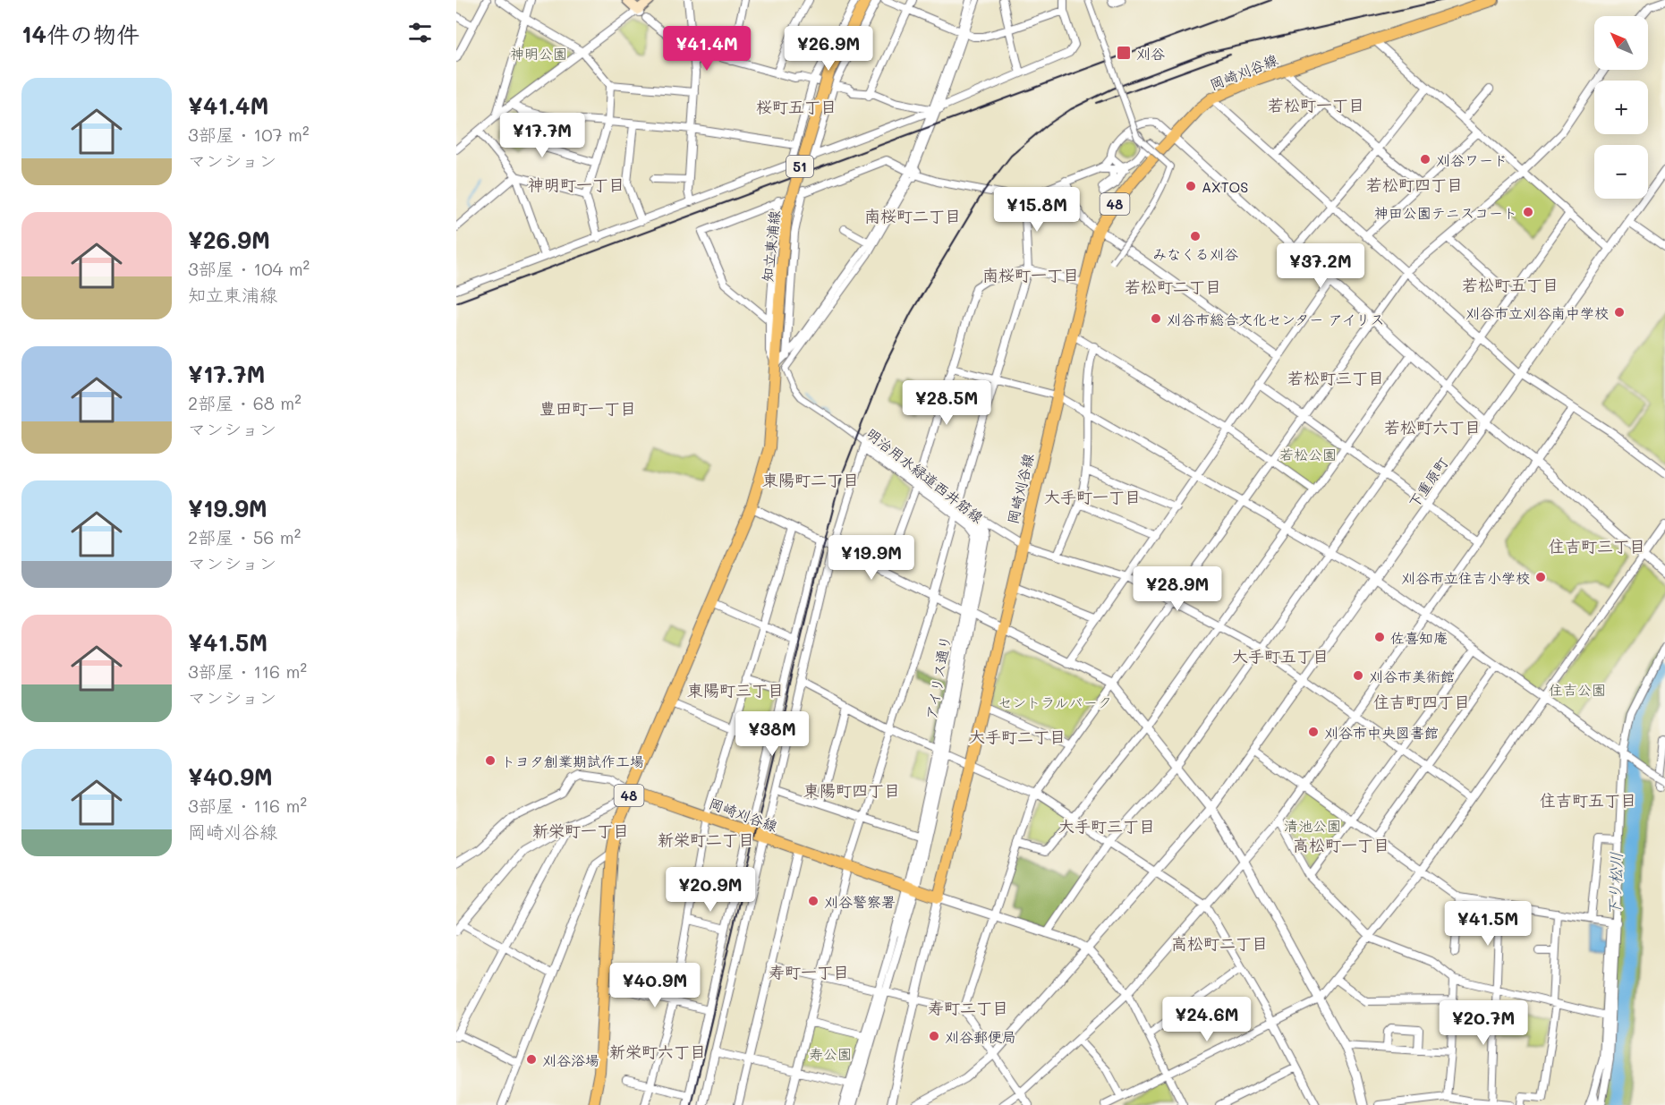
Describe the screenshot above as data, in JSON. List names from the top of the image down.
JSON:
{
  "streets": {
    "main road": [
      "岡崎刈谷線",
      "51",
      "48",
      "知立東浦線"
    ],
    "street": ["明治用水緑道西井筋線", "下重原町", "アイリス通り"]
  },
  "crossings": [
    ["岡崎刈谷線", "48"],
    ["48", "知立東浦線"]
  ],
  "districts": [
    "若松町一丁目",
    "桜町五丁目",
    "神明町一丁目",
    "若松町四丁目",
    "南桜町二丁目",
    "南桜町一丁目",
    "若松町五丁目",
    "若松町二丁目",
    "若松町三丁目",
    "豊田町一丁目",
    "若松町六丁目",
    "東陽町二丁目",
    "大手町一丁目",
    "住吉町三丁目",
    "大手町五丁目",
    "東陽町三丁目",
    "住吉町四丁目",
    "大手町二丁目",
    "東陽町四丁目",
    "住吉町五丁目",
    "大手町三丁目",
    "新栄町一丁目",
    "新栄町二丁目",
    "高松町一丁目",
    "高松町二丁目",
    "寿町一丁目",
    "寿町二丁目",
    "新栄町六丁目"
  ],
  "water": ["下り松川"],
  "parks": [
    "神明公園",
    "若松公園",
    "住吉公園",
    "セントラルパーク",
    "清池公園",
    "寿公園"
  ],
  "places": {
    "transit": ["刈谷"],
    "other": [
      "刈谷ワード",
      "AXTOS",
      "神田公園テニスコート",
      "みなくる刈谷",
      "刈谷市立刈谷南中学校",
      "刈谷市総合文化センター アイリス",
      "刈谷市立住吉小学校",
      "佐喜知庵",
      "刈谷市美術館",
      "刈谷市中央図書館",
      "トヨタ創業期試作工場",
      "刈谷警察署",
      "刈谷郵便局",
      "刈谷浴場"
    ]
  },
  "north": "top left",
  "page": {
    "heading": "14件の物件",
    "map_buttons": ["+", "−"],
    "price": [
      "¥41.4M",
      "¥26.9M",
      "¥17.7M",
      "¥15.8M",
      "¥37.2M",
      "¥28.5M",
      "¥19.9M",
      "¥28.9M",
      "¥38M",
      "¥20.9M",
      "¥41.5M",
      "¥40.9M",
      "¥24.6M",
      "¥20.7M"
    ],
    "list": [
      {
        "name": "¥41.4M",
        "note": "3部屋 · 107 m² · マンション"
      },
      {
        "name": "¥26.9M",
        "note": "3部屋 · 104 m² · 知立東浦線"
      },
      {
        "name": "¥17.7M",
        "note": "2部屋 · 68 m² · マンション"
      },
      {
        "name": "¥19.9M",
        "note": "2部屋 · 56 m² · マンション"
      },
      {
        "name": "¥41.5M",
        "note": "3部屋 · 116 m² · マンション"
      },
      {
        "name": "¥40.9M",
        "note": "3部屋 · 116 m² · 岡崎刈谷線"
      }
    ]
  }
}
